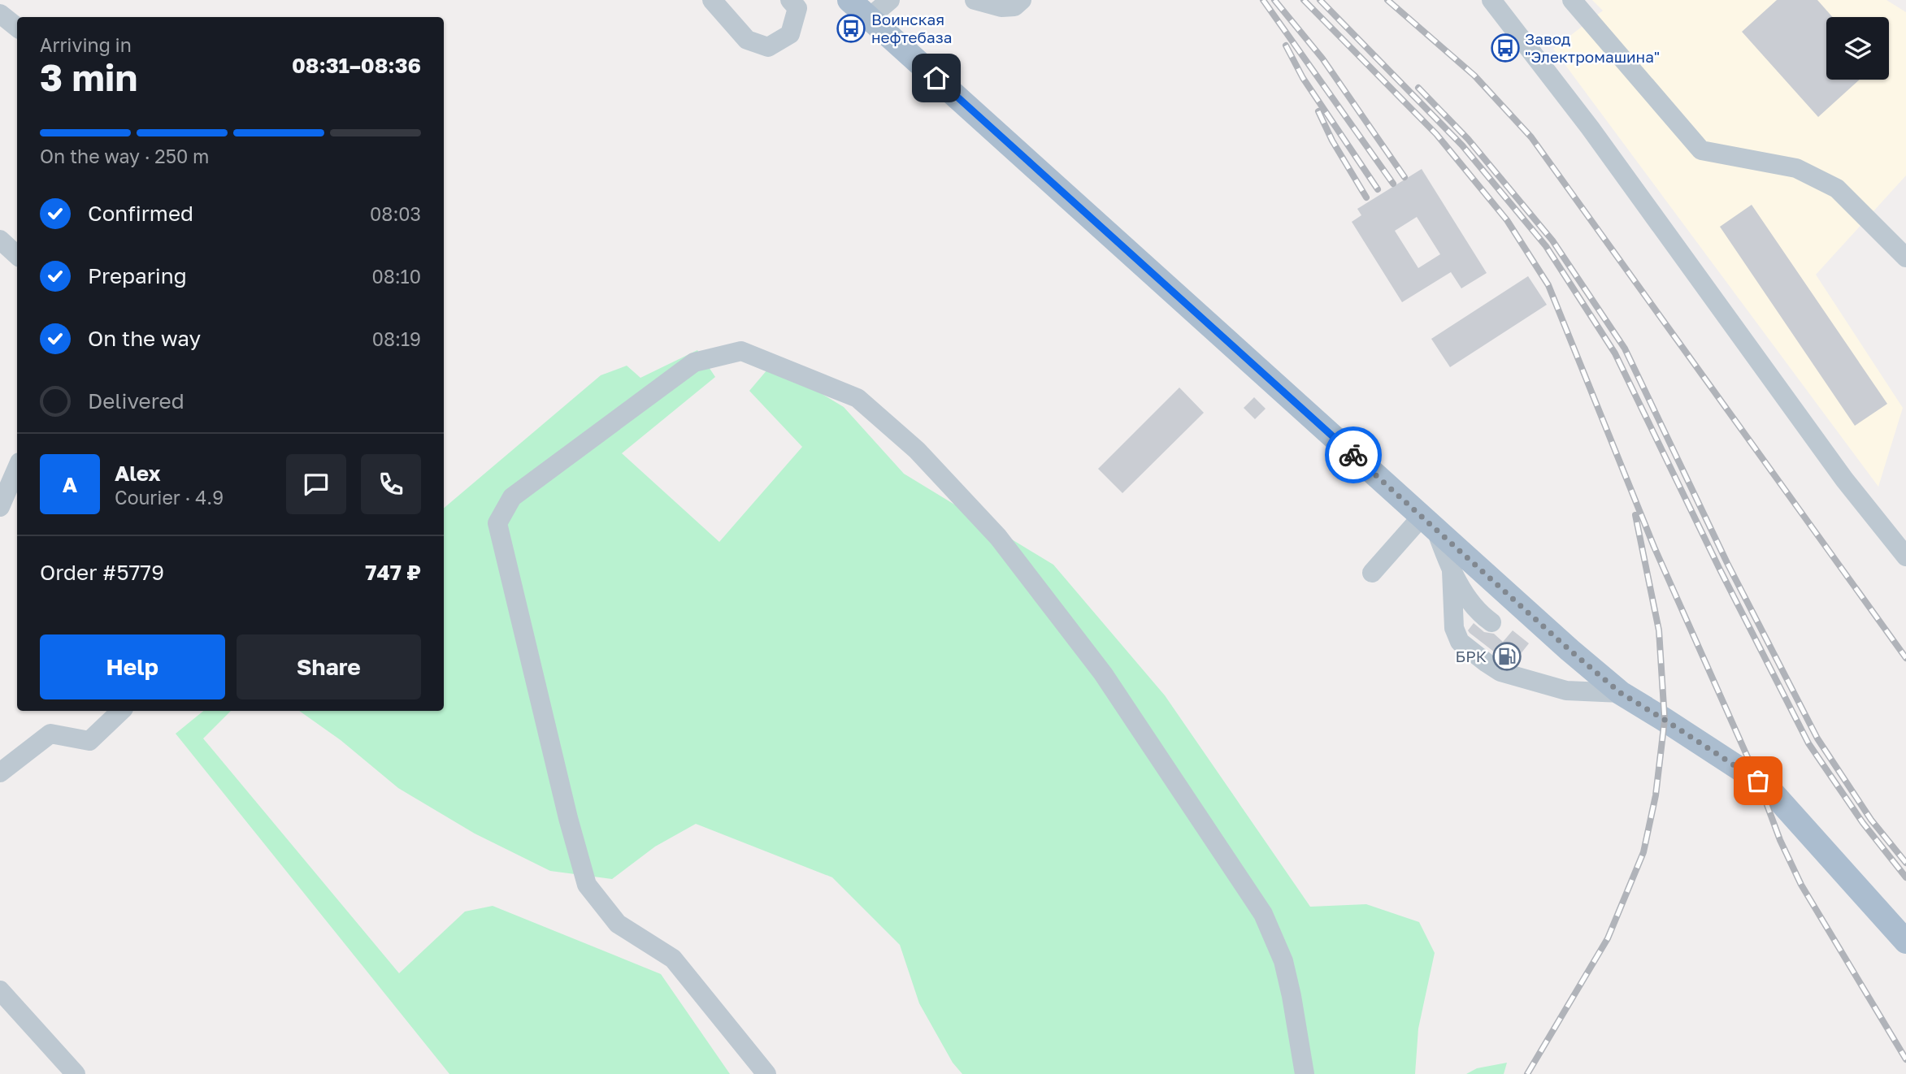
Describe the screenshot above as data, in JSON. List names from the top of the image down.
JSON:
{
  "places": {
    "bus stop": ["Воинская нефтебаза", "Завод \"Электромашина\""],
    "fuel station": ["БРК"]
  },
  "page": {
    "heading": ["3 min", "Arriving in", "08:31–08:36"],
    "panel": [
      "Alex",
      "Courier · 4.9",
      "Order #5779",
      "747 ₽"
    ],
    "bar": "On the way · 250 m",
    "list": [
      ["Confirmed", "08:03"],
      ["Preparing", "08:10"],
      ["On the way", "08:19"],
      "Delivered"
    ],
    "round": "A",
    "buttons": ["Help", "Share"]
  }
}
